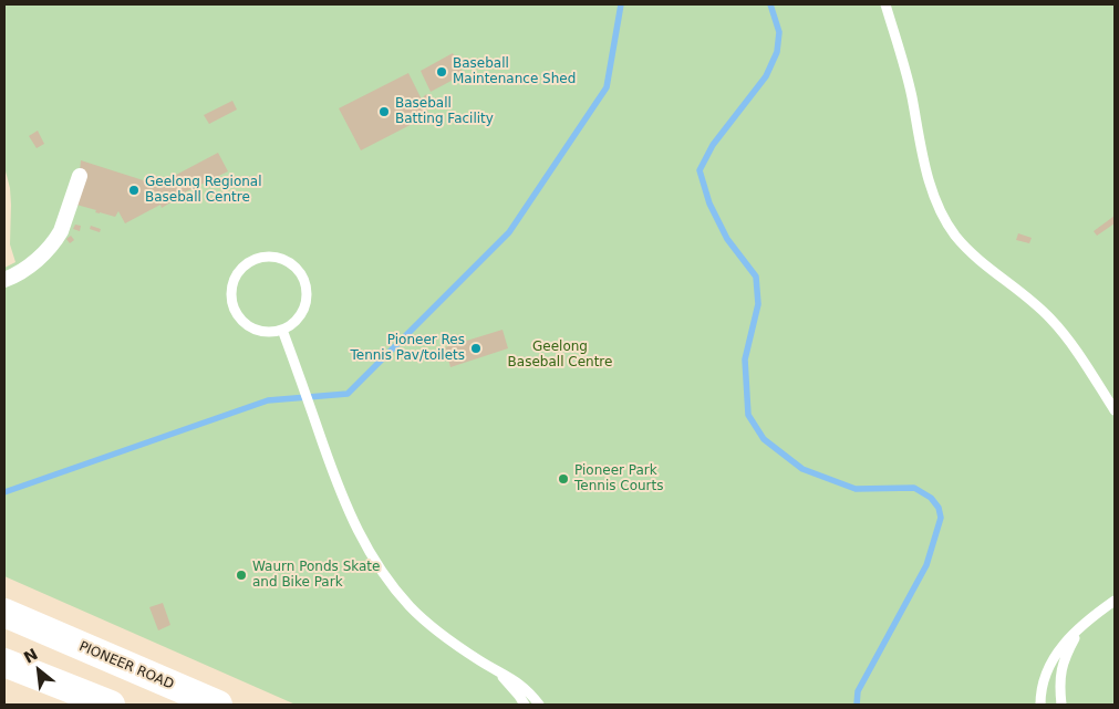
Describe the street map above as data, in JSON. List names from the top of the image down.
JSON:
{
  "streets": {
    "main road": ["PIONEER ROAD"]
  },
  "parks": ["Geelong Baseball Centre"],
  "places": [
    "Baseball Maintenance Shed",
    "Baseball Batting Facility",
    "Geelong Regional Baseball Centre",
    "Pioneer Res Tennis Pav/toilets",
    "Pioneer Park Tennis Courts",
    "Waurn Ponds Skate and Bike Park"
  ],
  "north": "top left"
}
